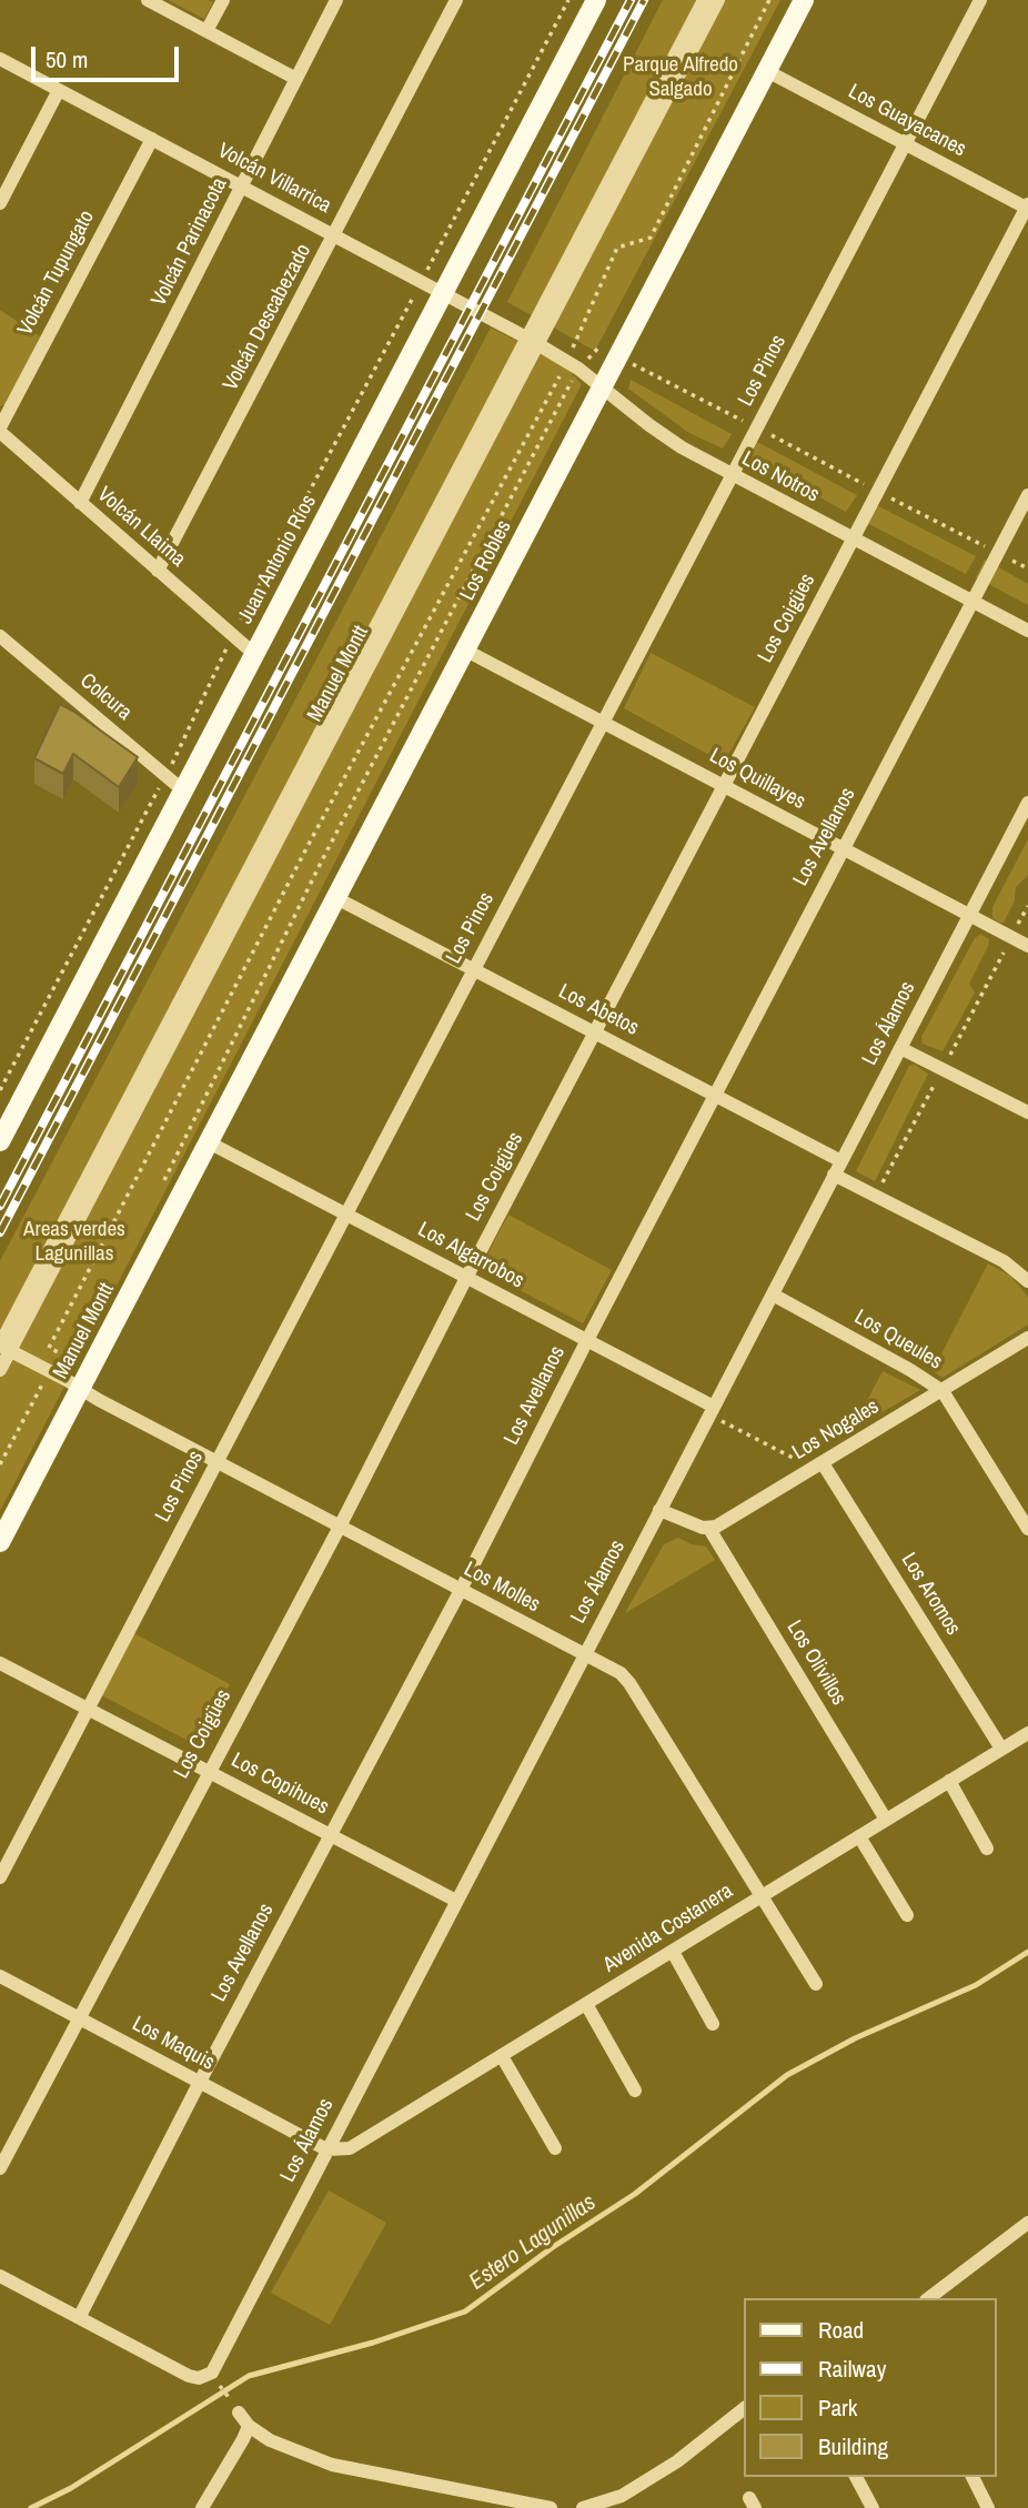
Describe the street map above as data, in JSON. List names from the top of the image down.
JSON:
{
  "streets": {
    "main road": ["Juan Antonio Ríos", "Los Robles", "Manuel Montt"],
    "street": [
      "Los Guayacanes",
      "Volcán Villarrica",
      "Volcán Parinacota",
      "Volcán Tupungato",
      "Volcán Descabezado",
      "Los Pinos",
      "Los Notros",
      "Volcán Llaima",
      "Los Coigües",
      "Colcura",
      "Los Quillayes",
      "Los Avellanos",
      "Los Abetos",
      "Los Álamos",
      "Los Algarrobos",
      "Los Queules",
      "Los Nogales",
      "Los Molles",
      "Los Aromos",
      "Los Olivillos",
      "Los Copihues",
      "Avenida Costanera",
      "Los Maquis"
    ]
  },
  "crossings": [
    ["Los Guayacanes", "Los Pinos"],
    ["Los Guayacanes", "Los Robles"],
    ["Los Guayacanes", "Los Coigües"],
    ["Volcán Villarrica", "Volcán Parinacota"],
    ["Volcán Villarrica", "Volcán Tupungato"],
    ["Volcán Villarrica", "Volcán Descabezado"],
    ["Volcán Villarrica", "Los Notros"],
    ["Volcán Villarrica", "Juan Antonio Ríos"],
    ["Volcán Villarrica", "Manuel Montt"],
    ["Volcán Parinacota", "Volcán Llaima"],
    ["Volcán Tupungato", "Volcán Llaima"],
    ["Volcán Descabezado", "Volcán Llaima"],
    ["Los Pinos", "Los Notros"],
    ["Los Pinos", "Los Quillayes"],
    ["Los Pinos", "Los Abetos"],
    ["Los Pinos", "Los Algarrobos"],
    ["Los Pinos", "Los Molles"],
    ["Los Pinos", "Los Copihues"],
    ["Los Notros", "Los Robles"],
    ["Los Notros", "Los Coigües"],
    ["Los Notros", "Manuel Montt"],
    ["Los Notros", "Los Avellanos"],
    ["Volcán Llaima", "Juan Antonio Ríos"],
    ["Juan Antonio Ríos", "Colcura"],
    ["Los Robles", "Manuel Montt"],
    ["Los Robles", "Los Quillayes"],
    ["Los Robles", "Los Abetos"],
    ["Los Robles", "Los Algarrobos"],
    ["Los Coigües", "Los Quillayes"],
    ["Los Coigües", "Los Abetos"],
    ["Los Coigües", "Los Algarrobos"],
    ["Los Coigües", "Los Molles"],
    ["Los Coigües", "Los Copihues"],
    ["Los Coigües", "Los Maquis"],
    ["Manuel Montt", "Los Algarrobos"],
    ["Manuel Montt", "Los Molles"],
    ["Los Quillayes", "Los Avellanos"],
    ["Los Quillayes", "Los Álamos"],
    ["Los Avellanos", "Los Abetos"],
    ["Los Avellanos", "Los Álamos"],
    ["Los Avellanos", "Los Algarrobos"],
    ["Los Avellanos", "Los Molles"],
    ["Los Avellanos", "Los Copihues"],
    ["Los Avellanos", "Los Maquis"],
    ["Los Abetos", "Los Álamos"],
    ["Los Álamos", "Los Algarrobos"],
    ["Los Álamos", "Los Queules"],
    ["Los Álamos", "Los Molles"],
    ["Los Álamos", "Los Copihues"],
    ["Los Álamos", "Avenida Costanera"],
    ["Los Álamos", "Los Maquis"],
    ["Los Queules", "Los Nogales"],
    ["Los Nogales", "Los Aromos"],
    ["Los Nogales", "Los Olivillos"],
    ["Los Molles", "Avenida Costanera"],
    ["Los Aromos", "Avenida Costanera"],
    ["Los Olivillos", "Avenida Costanera"],
    ["Avenida Costanera", "Los Maquis"]
  ],
  "water": ["Estero Lagunillas"],
  "parks": ["Parque Alfredo Salgado", "Areas verdes Lagunillas"],
  "legend": [
    "Road",
    "Railway",
    "Park",
    "Building"
  ],
  "scale_bar": "50 m"
}
